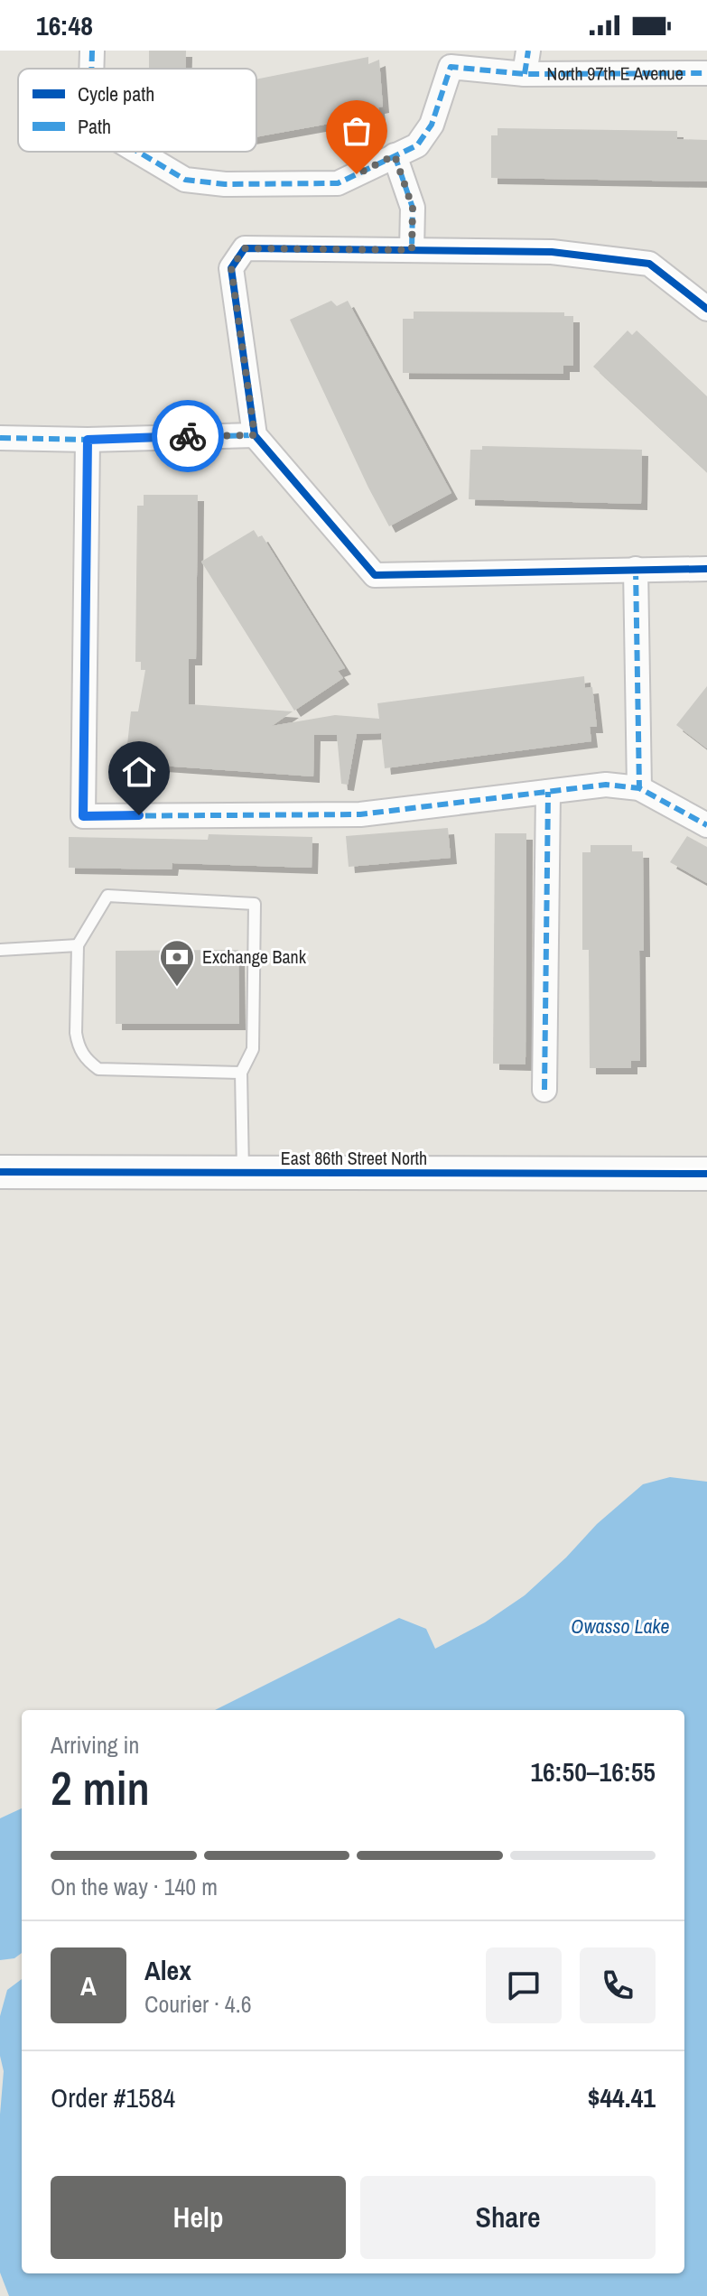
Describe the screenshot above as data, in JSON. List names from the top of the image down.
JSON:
{
  "streets": {
    "street": ["North 97th E Avenue", "East 86th Street North"]
  },
  "water": ["Owasso Lake"],
  "places": {
    "bank": ["Exchange Bank"]
  },
  "legend": ["Cycle path", "Path"],
  "page": {
    "status": "16:48",
    "heading": ["2 min", "Arriving in", "16:50–16:55"],
    "panel": [
      "Alex",
      "Courier · 4.6",
      "Order #1584",
      "$44.41"
    ],
    "bar": "On the way · 140 m",
    "round": "A",
    "buttons": ["Help", "Share"]
  }
}
